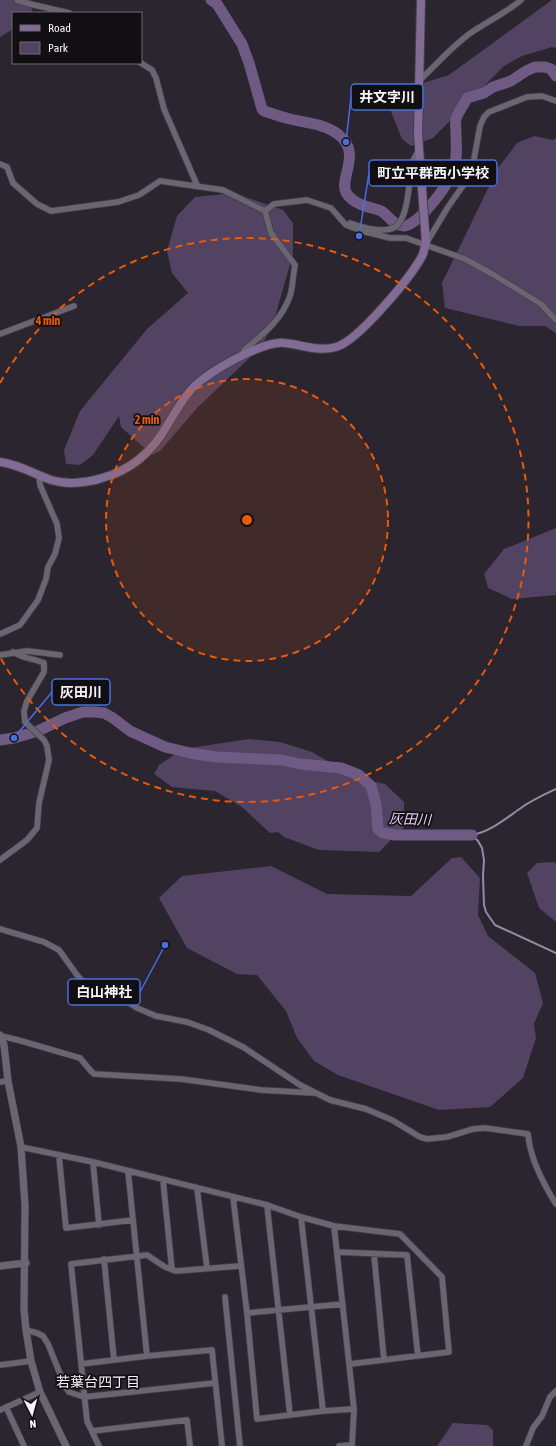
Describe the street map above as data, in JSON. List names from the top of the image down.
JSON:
{
  "districts": ["若葉台四丁目"],
  "water": ["灰田川"],
  "places": [
    "井文字川",
    "町立平群西小学校",
    "灰田川",
    "白山神社"
  ],
  "legend": ["Road", "Park"],
  "north": "bottom",
  "rings": ["4 min", "2 min"]
}
